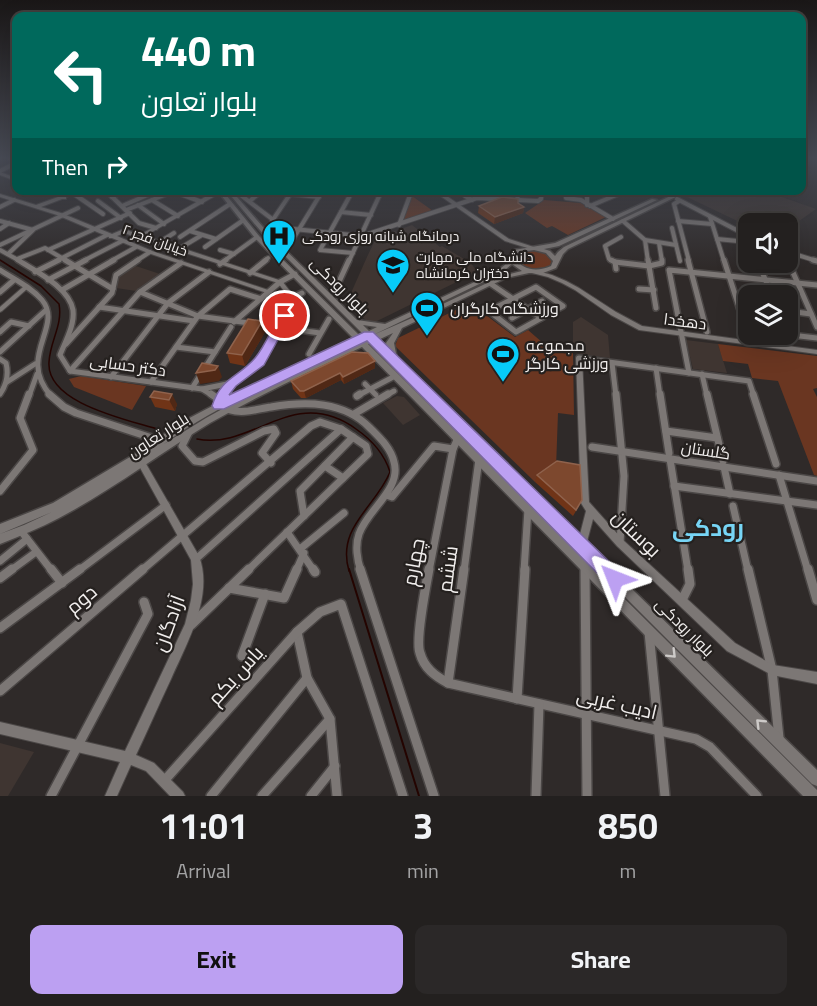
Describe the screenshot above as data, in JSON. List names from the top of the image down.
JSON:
{
  "streets": {
    "main road": ["بلوار رودکی", "بلوار تعاون"],
    "street": [
      "خیابان فجر ۲",
      "دهخدا",
      "دکتر حسابی",
      "گلستان",
      "بوستان",
      "چهارم",
      "ششم",
      "دوم",
      "آزادگان",
      "یاس یکم",
      "ادیب غربی"
    ]
  },
  "crossings": [
    ["بلوار رودکی", "بلوار تعاون"],
    ["بلوار رودکی", "چهارم"],
    ["بلوار رودکی", "ششم"],
    ["بلوار تعاون", "آزادگان"],
    ["چهارم", "ششم"],
    ["چهارم", "ادیب غربی"],
    ["ششم", "ادیب غربی"],
    ["دوم", "آزادگان"]
  ],
  "districts": ["رودکی"],
  "places": {
    "hospital": ["درمانگاه شبانه روزی رودکی"],
    "school or university": ["دانشگاه ملی مهارت دختران کرمانشاه"],
    "sports": ["ورزشگاه کارگران", "مجموعه ورزشی کارگر"]
  },
  "page": {
    "turn": ["440 m", "بلوار تعاون"],
    "then": "Then",
    "eta": [
      "11:01",
      "Arrival",
      "3",
      "min",
      "850",
      "m"
    ],
    "buttons": ["Exit", "Share"]
  }
}
